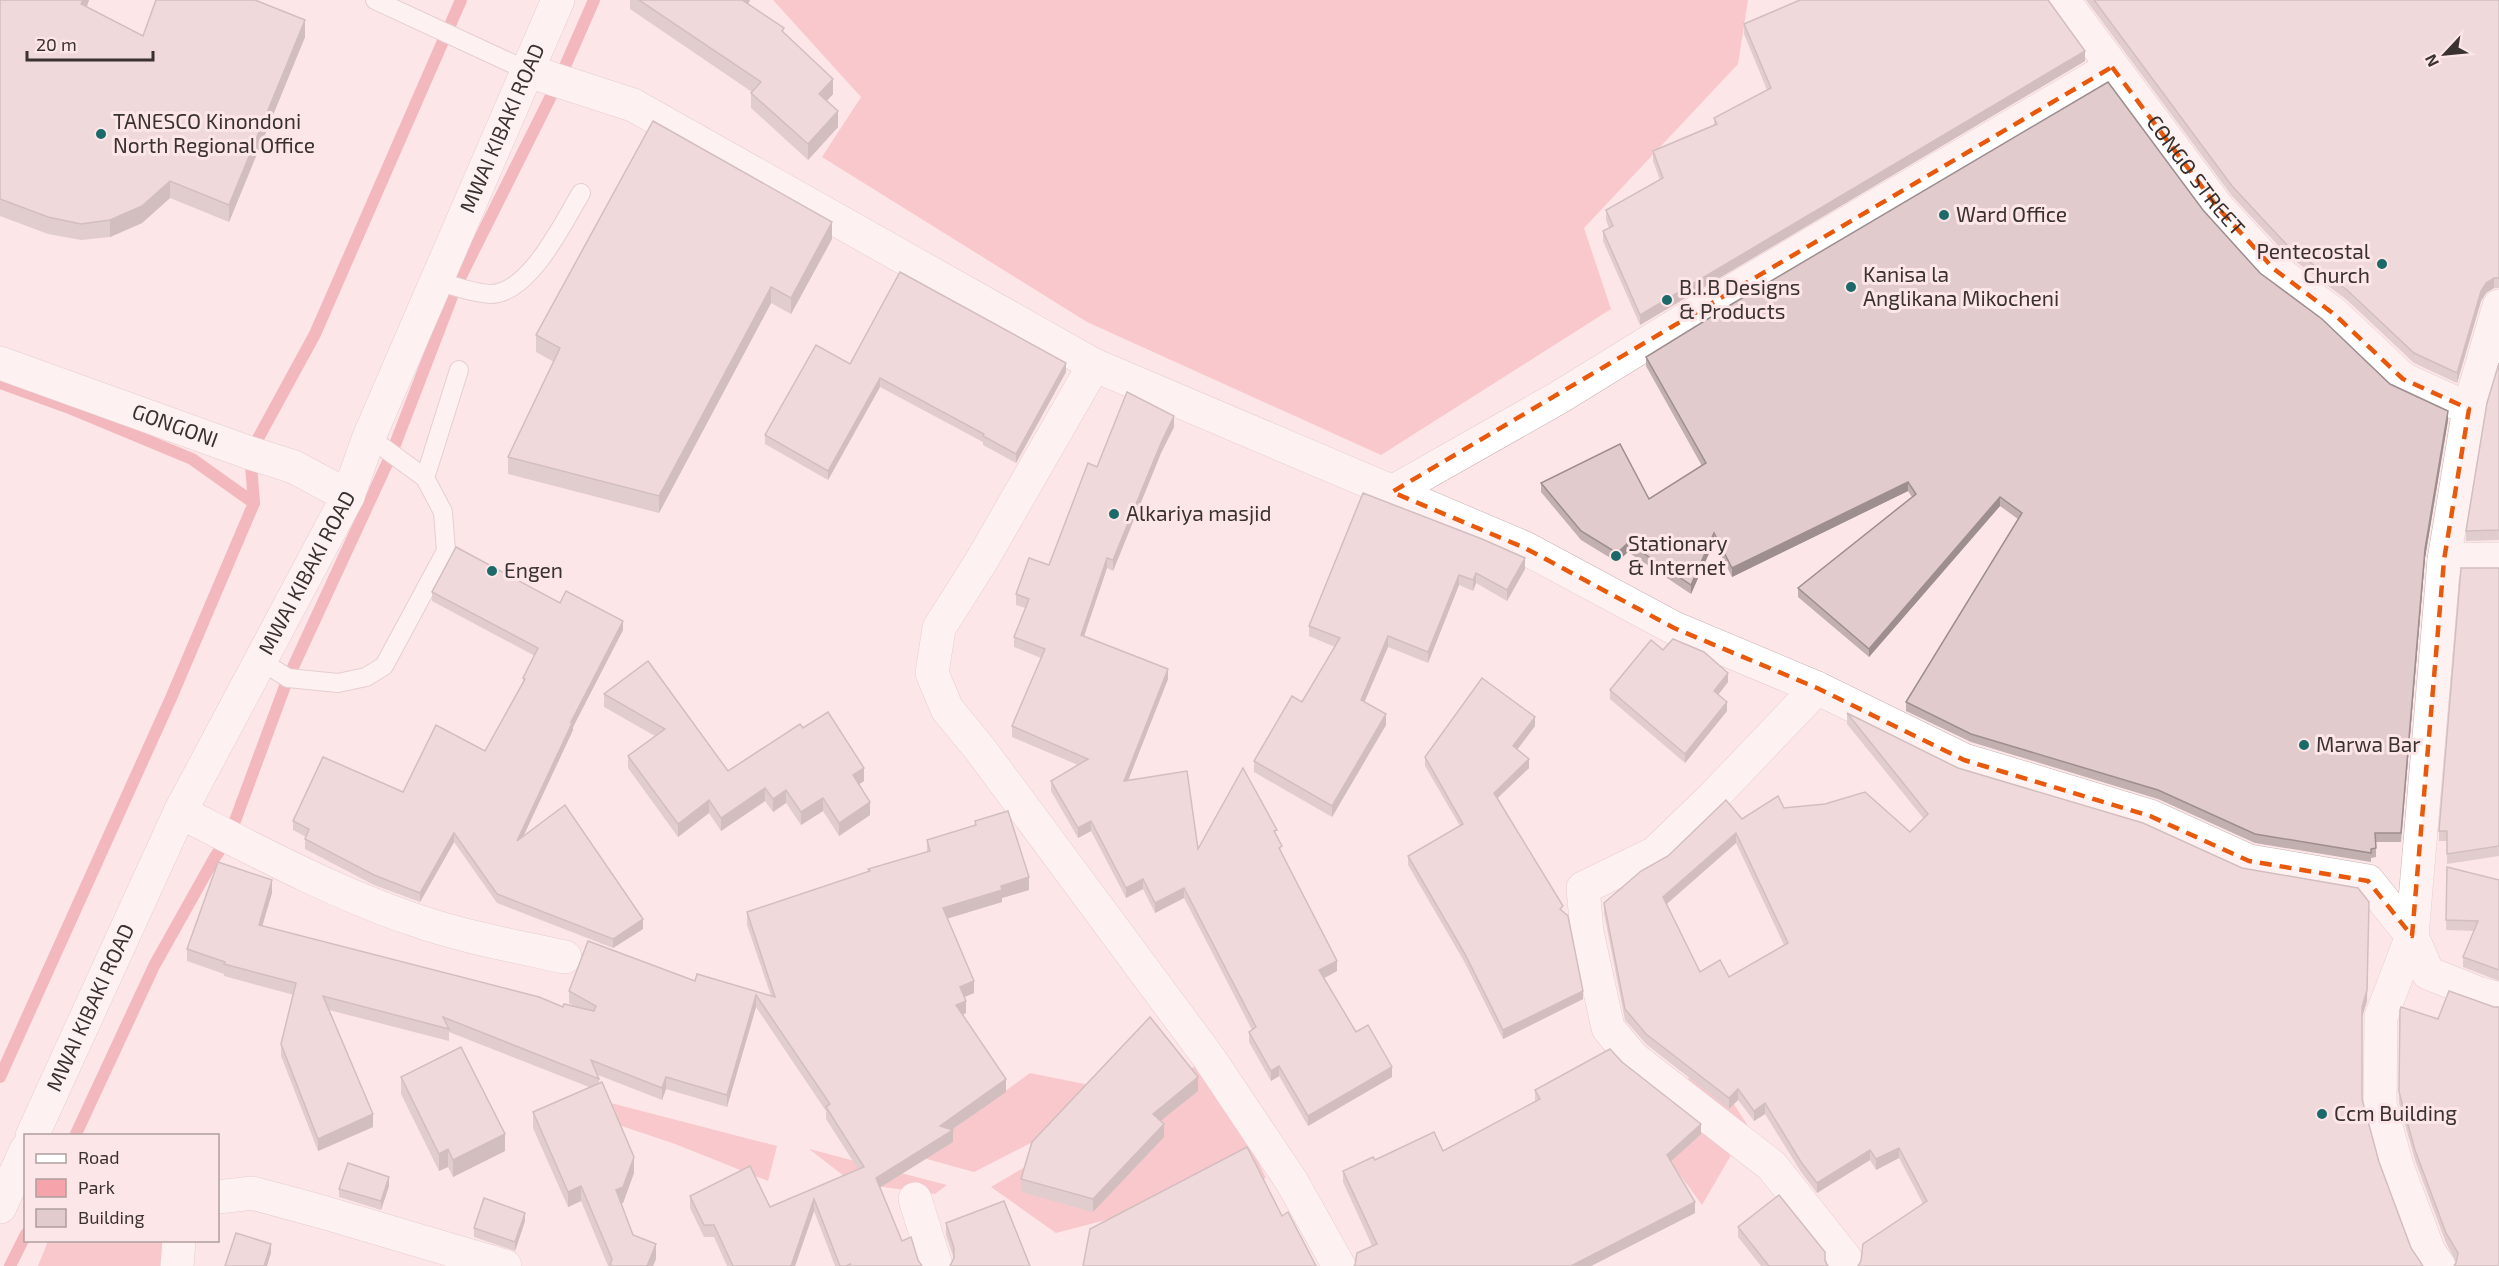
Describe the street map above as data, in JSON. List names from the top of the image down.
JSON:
{
  "streets": {
    "street": ["MWAI KIBAKI ROAD", "CONGO STREET", "GONGONI"]
  },
  "crossings": [
    ["MWAI KIBAKI ROAD", "GONGONI"]
  ],
  "places": [
    "TANESCO Kinondoni North Regional Office",
    "Ward Office",
    "Pentecostal Church",
    "Kanisa la Anglikana Mikocheni",
    "B.I.B Designs & Products",
    "Alkariya masjid",
    "Stationary & Internet",
    "Engen",
    "Marwa Bar",
    "Ccm Building"
  ],
  "legend": ["Road", "Park", "Building"],
  "scale_bar": "20 m",
  "north": "bottom left"
}
